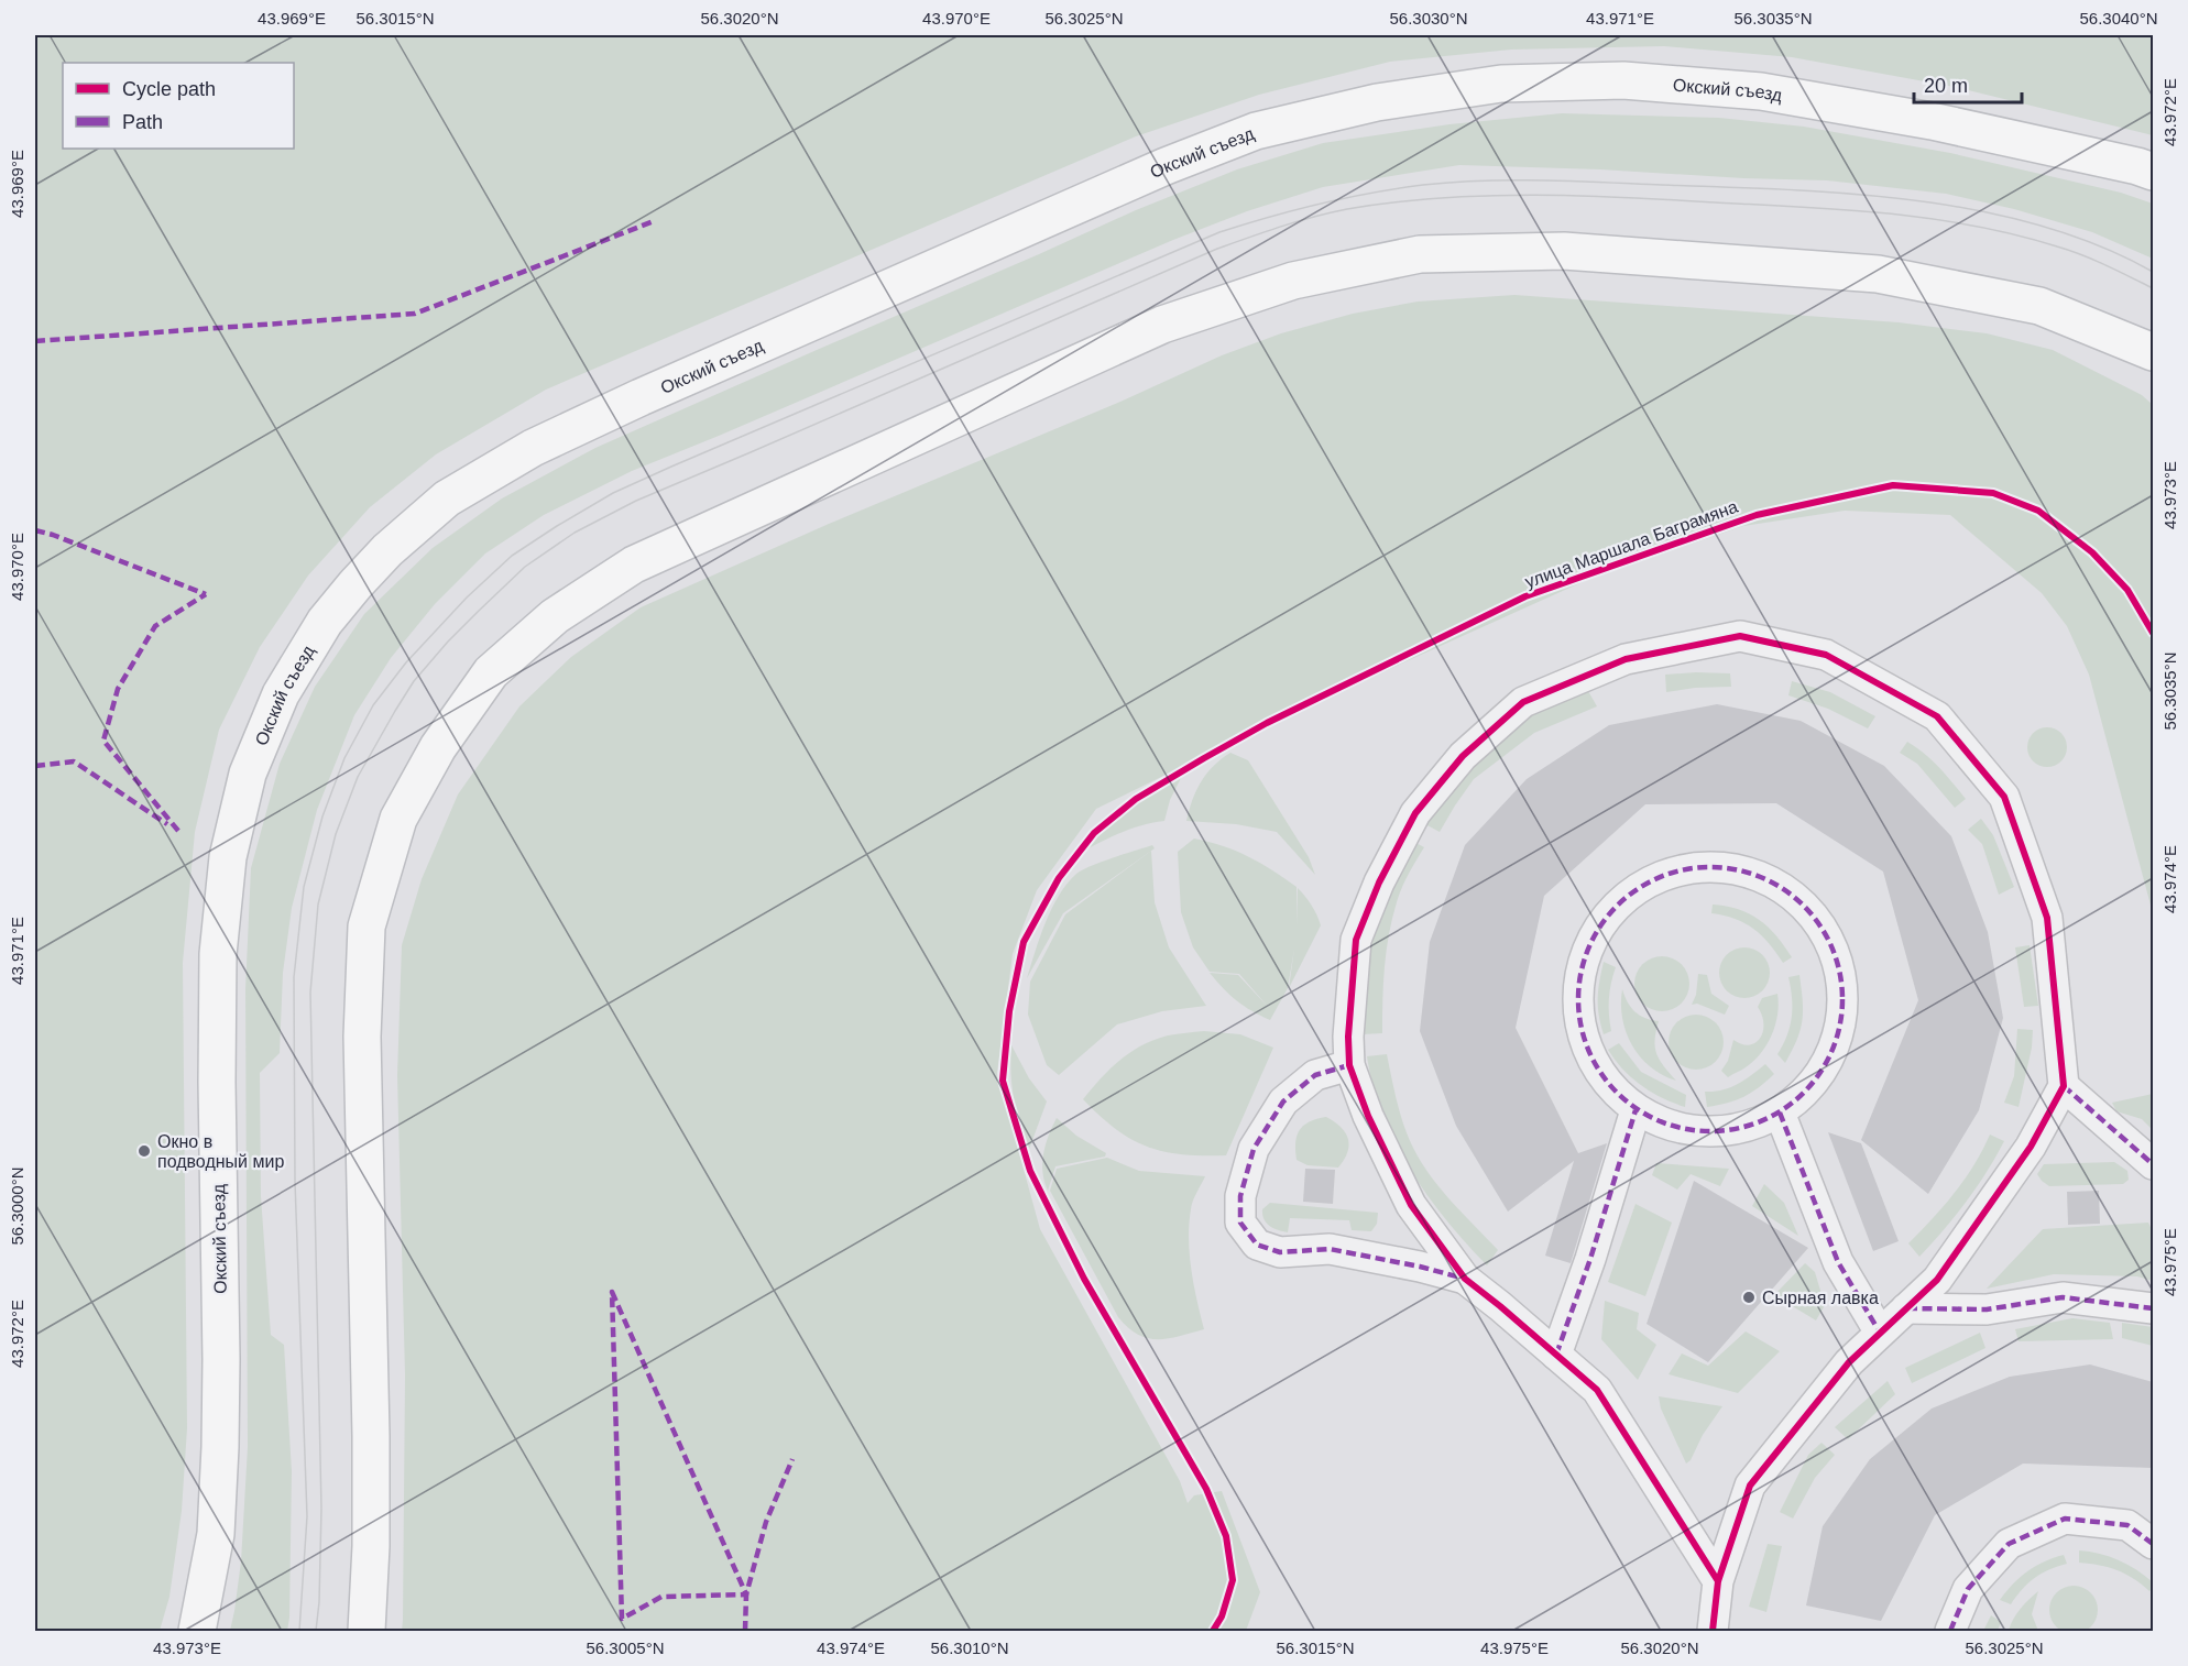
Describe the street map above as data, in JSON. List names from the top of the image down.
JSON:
{
  "streets": {
    "main road": ["Окский съезд"],
    "cycle path": ["улица Маршала Баграмяна"]
  },
  "places": ["Окно в подводный мир", "Сырная лавка"],
  "legend": ["Cycle path", "Path"],
  "scale_bar": "20 m",
  "coordinates": [
    "43.969°E",
    "56.3015°N",
    "56.3020°N",
    "43.970°E",
    "56.3025°N",
    "56.3030°N",
    "43.971°E",
    "56.3035°N",
    "56.3040°N",
    "43.972°E",
    "43.973°E",
    "43.974°E",
    "56.3000°N",
    "43.975°E",
    "56.3005°N",
    "56.3010°N"
  ]
}
